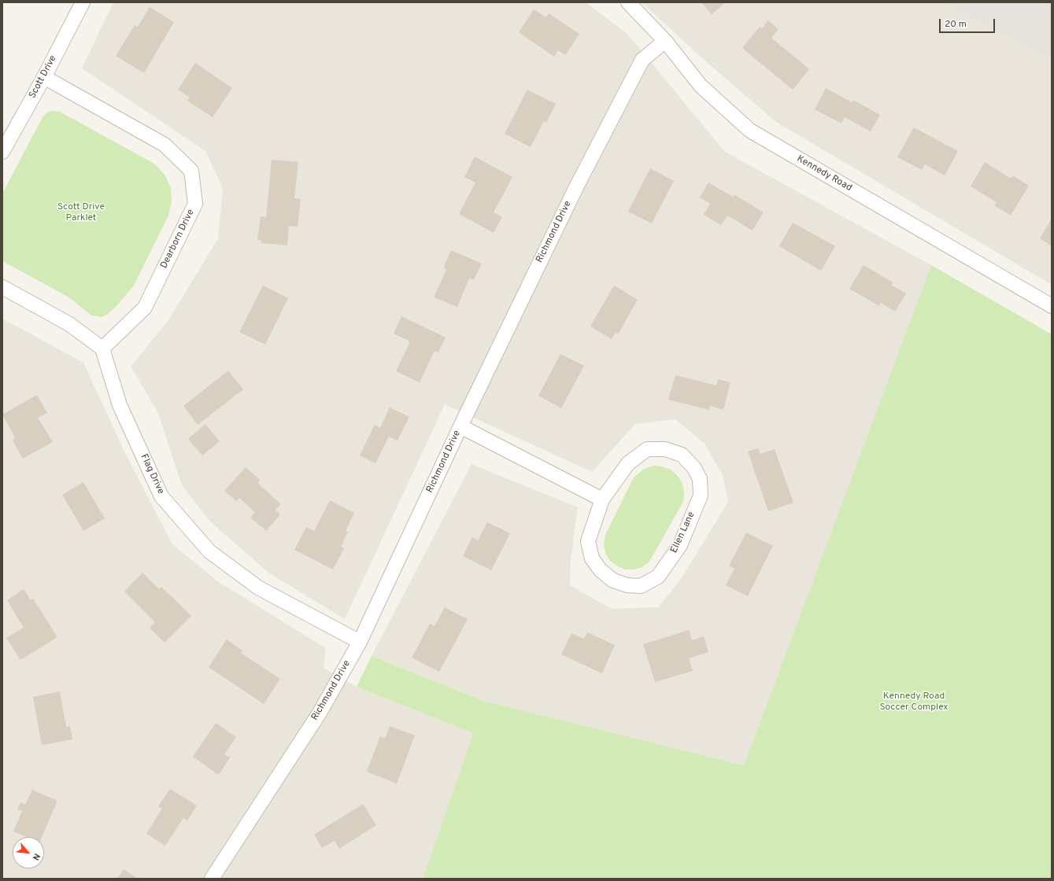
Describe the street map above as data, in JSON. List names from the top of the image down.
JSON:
{
  "streets": {
    "street": [
      "Scott Drive",
      "Kennedy Road",
      "Richmond Drive",
      "Dearborn Drive",
      "Flag Drive",
      "Ellen Lane"
    ]
  },
  "crossings": [
    ["Scott Drive", "Dearborn Drive"],
    ["Kennedy Road", "Richmond Drive"],
    ["Richmond Drive", "Flag Drive"],
    ["Dearborn Drive", "Flag Drive"]
  ],
  "parks": ["Scott Drive Parklet", "Kennedy Road Soccer Complex"],
  "scale_bar": "20 m",
  "north": "bottom right"
}
